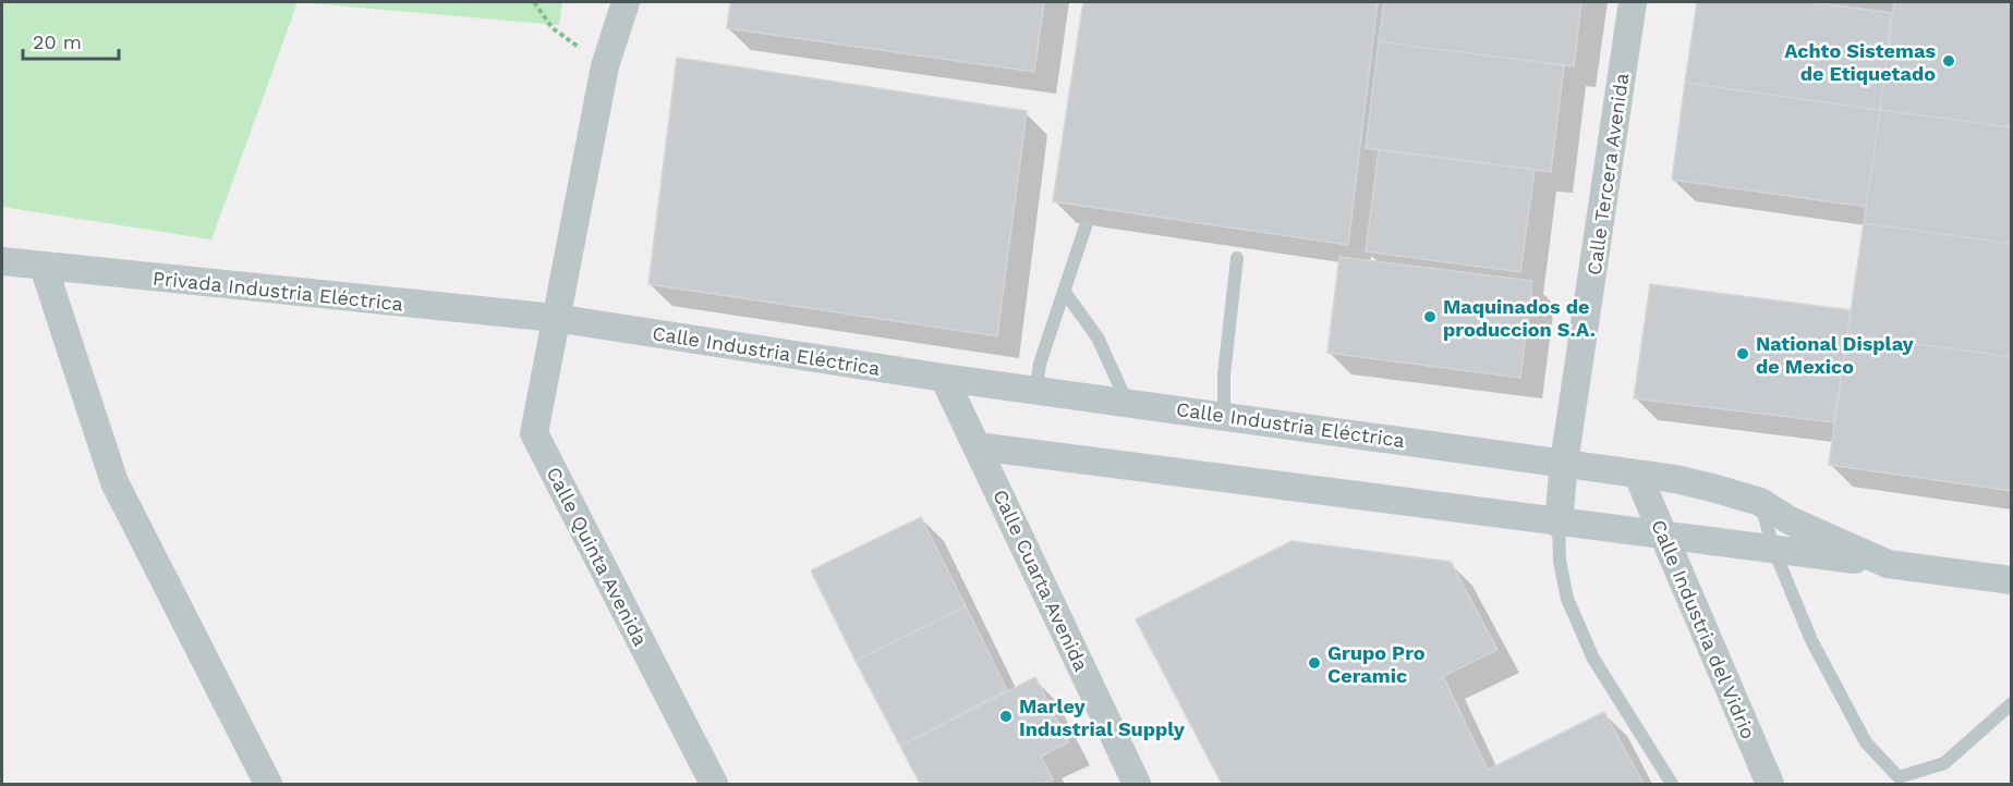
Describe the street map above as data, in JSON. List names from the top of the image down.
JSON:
{
  "streets": {
    "street": [
      "Calle Tercera Avenida",
      "Privada Industria Eléctrica",
      "Calle Industria Eléctrica",
      "Calle Quinta Avenida",
      "Calle Cuarta Avenida",
      "Calle Industria del Vidrio"
    ]
  },
  "crossings": [
    ["Calle Tercera Avenida", "Calle Industria Eléctrica"],
    ["Privada Industria Eléctrica", "Calle Industria Eléctrica"],
    ["Privada Industria Eléctrica", "Calle Quinta Avenida"],
    ["Calle Industria Eléctrica", "Calle Quinta Avenida"],
    ["Calle Industria Eléctrica", "Calle Cuarta Avenida"],
    ["Calle Industria Eléctrica", "Calle Industria del Vidrio"]
  ],
  "places": [
    "Achto Sistemas de Etiquetado",
    "Maquinados de produccion S.A.",
    "National Display de Mexico",
    "Grupo Pro Ceramic",
    "Marley Industrial Supply"
  ],
  "scale_bar": "20 m"
}
